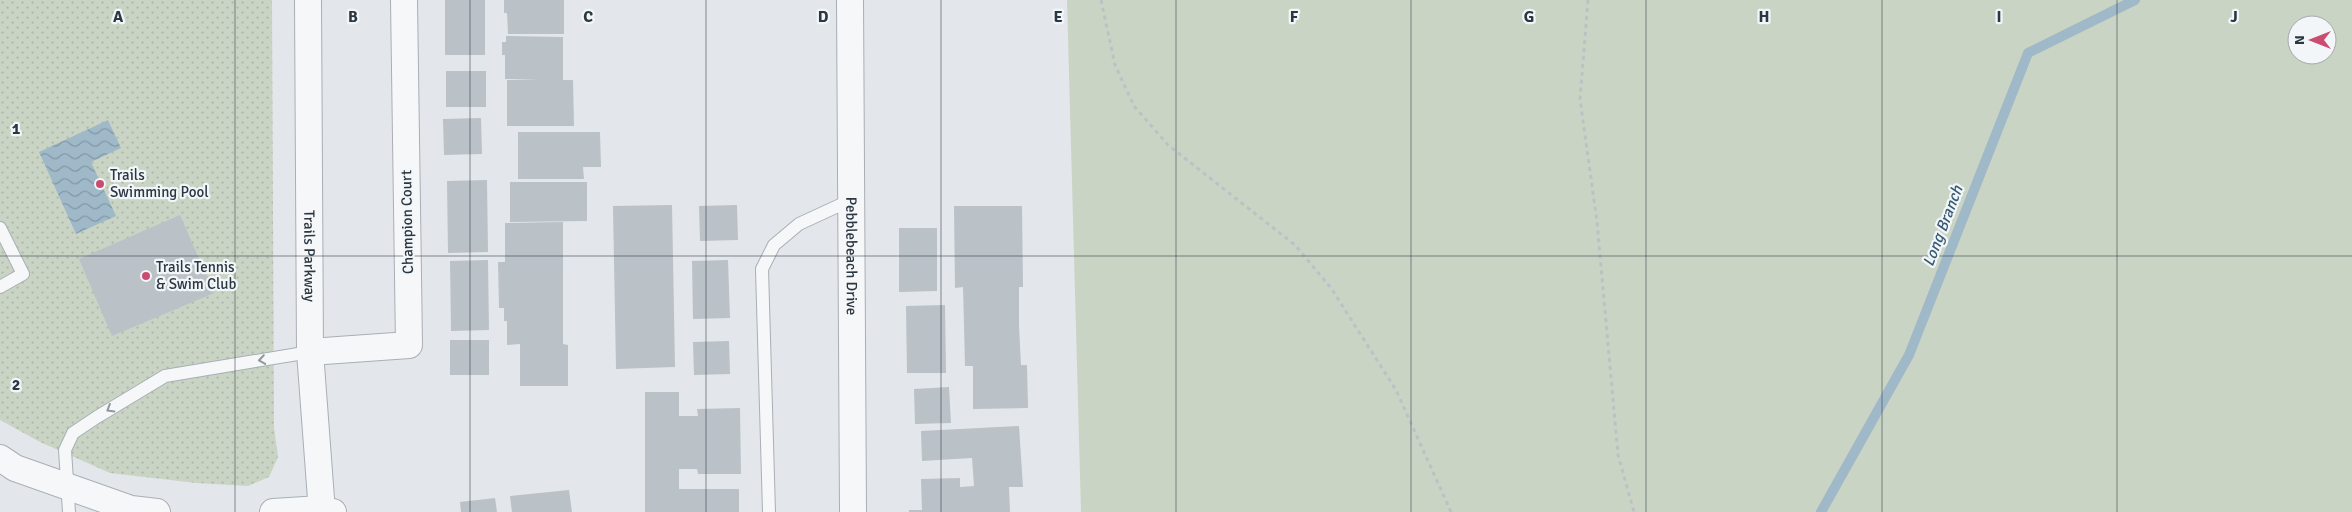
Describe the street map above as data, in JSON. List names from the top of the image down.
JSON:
{
  "streets": {
    "street": ["Champion Court", "Trails Parkway", "Pebblebeach Drive"]
  },
  "crossings": [
    ["Champion Court", "Trails Parkway"]
  ],
  "water": ["Long Branch"],
  "places": ["Trails Swimming Pool", "Trails Tennis & Swim Club"],
  "north": "left",
  "grid": {
    "columns": [
      "A",
      "B",
      "C",
      "D",
      "E",
      "F",
      "G",
      "H",
      "I",
      "J"
    ],
    "rows": ["1", "2"]
  }
}
